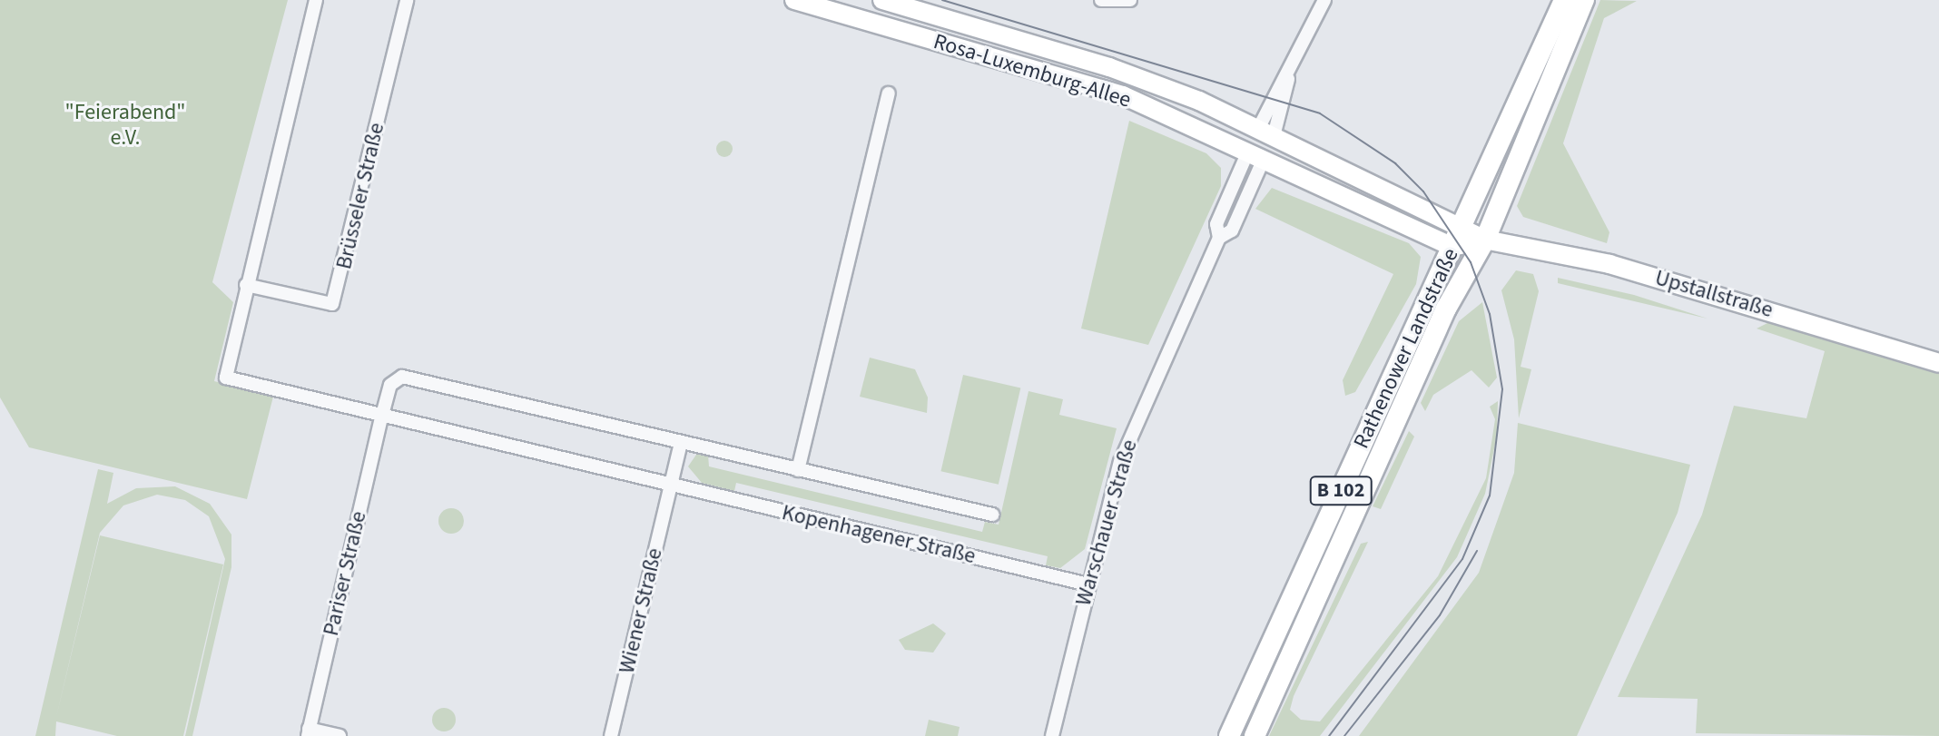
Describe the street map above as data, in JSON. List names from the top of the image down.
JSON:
{
  "streets": {
    "main road": ["Rathenower Landstraße", "B 102"],
    "street": [
      "Rosa-Luxemburg-Allee",
      "Brüsseler Straße",
      "Upstallstraße",
      "Warschauer Straße",
      "Kopenhagener Straße",
      "Pariser Straße",
      "Wiener Straße"
    ]
  },
  "crossings": [
    ["Rosa-Luxemburg-Allee", "Upstallstraße"],
    ["Rosa-Luxemburg-Allee", "Rathenower Landstraße"],
    ["Rosa-Luxemburg-Allee", "Warschauer Straße"],
    ["Brüsseler Straße", "Kopenhagener Straße"],
    ["Upstallstraße", "Rathenower Landstraße"],
    ["Warschauer Straße", "Kopenhagener Straße"],
    ["Kopenhagener Straße", "Pariser Straße"],
    ["Kopenhagener Straße", "Wiener Straße"]
  ],
  "parks": ["\"Feierabend\" e.V."]
}
